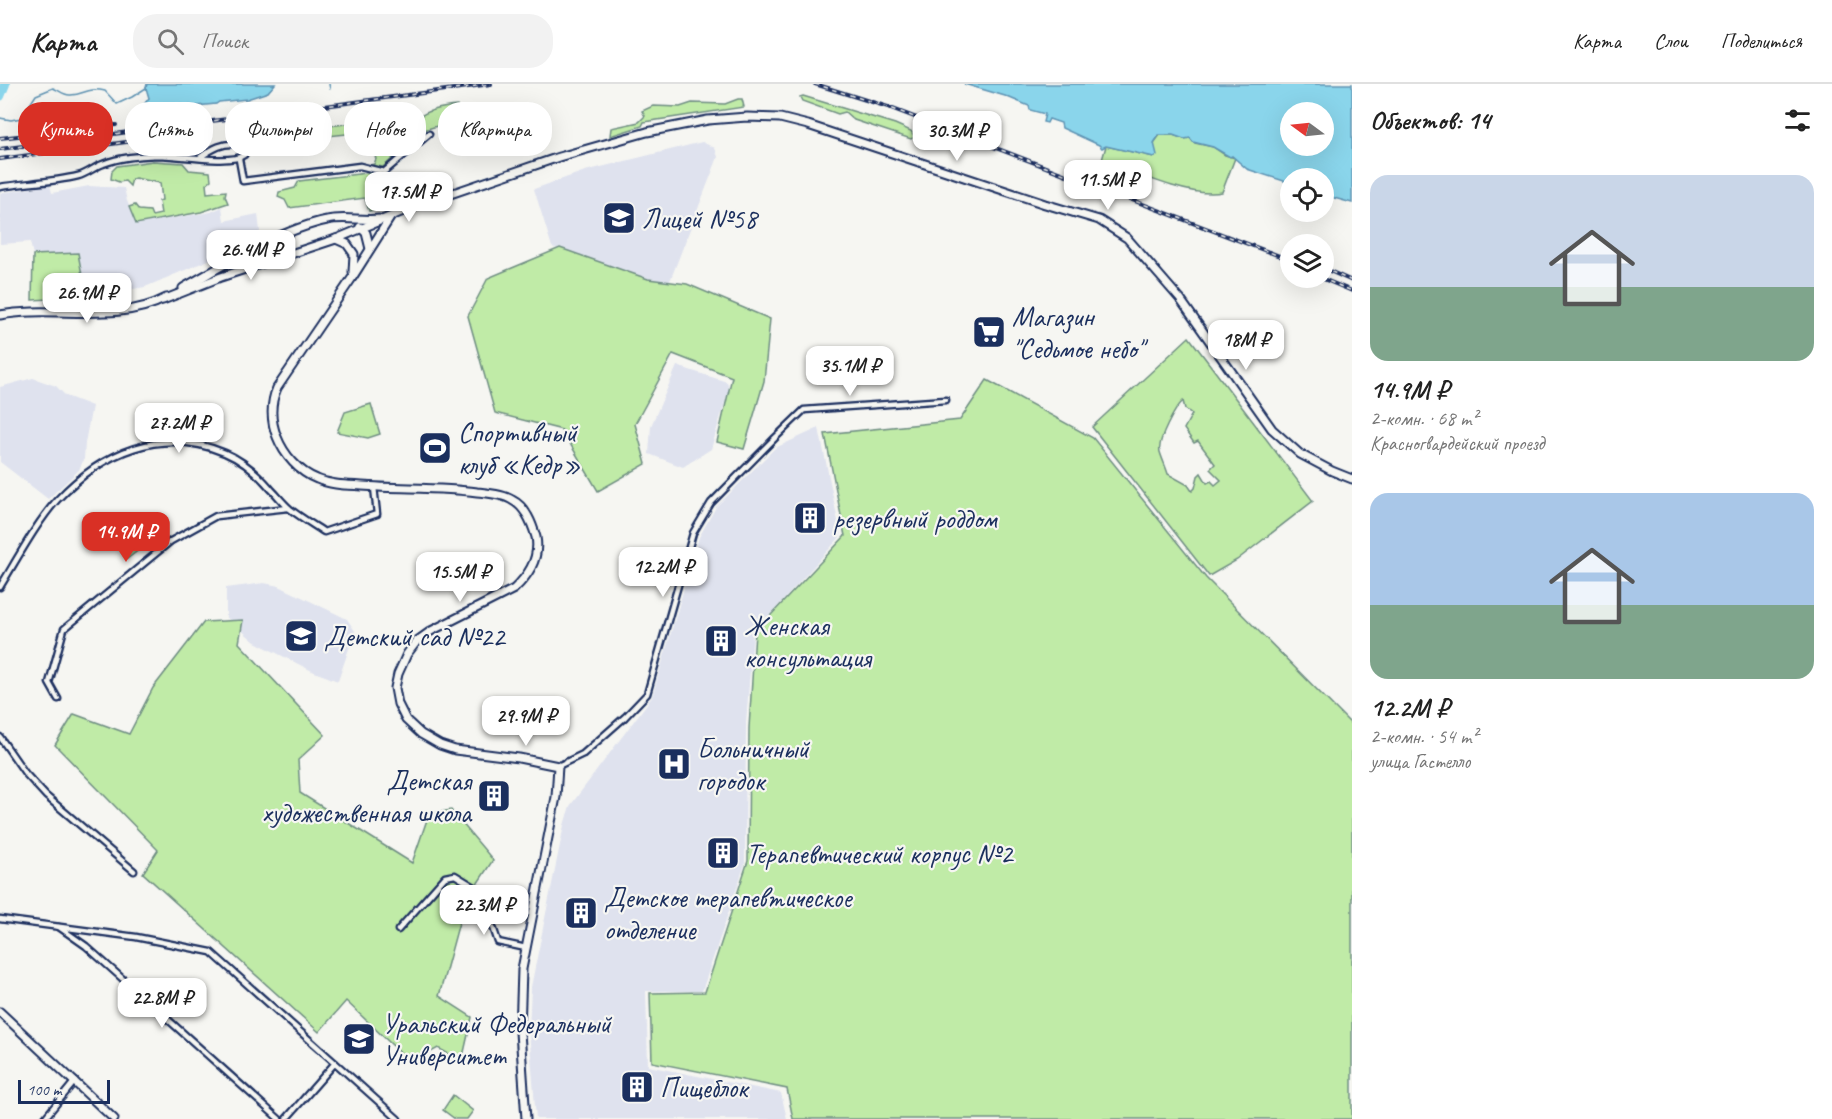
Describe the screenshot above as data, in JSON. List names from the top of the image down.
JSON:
{
  "places": {
    "school or university": ["Лицей №58", "Детский сад №22", "Уральский Федеральный Университет"],
    "supermarket": ["Магазин \"Седьмое небо\""],
    "sports": ["Спортивный клуб «Кедр»"],
    "building": [
      "резервный роддом",
      "Женская консультация",
      "Детская художественная школа",
      "Терапевтический корпус №2",
      "Детское терапевтическое отделение",
      "Пищеблок"
    ],
    "hospital": ["Больничный городок"]
  },
  "scale_bar": "100 m",
  "north": "left",
  "page": {
    "header": "Карта",
    "search": "Поиск",
    "nav": ["Карта", "Слои", "Поделиться"],
    "heading": "Объектов: 14",
    "chip": [
      "Купить",
      "Снять",
      "Фильтры",
      "Новое",
      "Квартира"
    ],
    "price": [
      "30.3M ₽",
      "11.5M ₽",
      "17.5M ₽",
      "26.4M ₽",
      "26.9M ₽",
      "18M ₽",
      "35.1M ₽",
      "27.2M ₽",
      "14.9M ₽",
      "12.2M ₽",
      "15.5M ₽",
      "29.9M ₽",
      "22.3M ₽",
      "22.8M ₽"
    ],
    "list": [
      {
        "name": "14.9M ₽",
        "note": "2-комн. · 68 m² · Красногвардейский проезд"
      },
      {
        "name": "12.2M ₽",
        "note": "2-комн. · 54 m² · улица Гастелло"
      }
    ],
    "scale": "100 m"
  }
}
